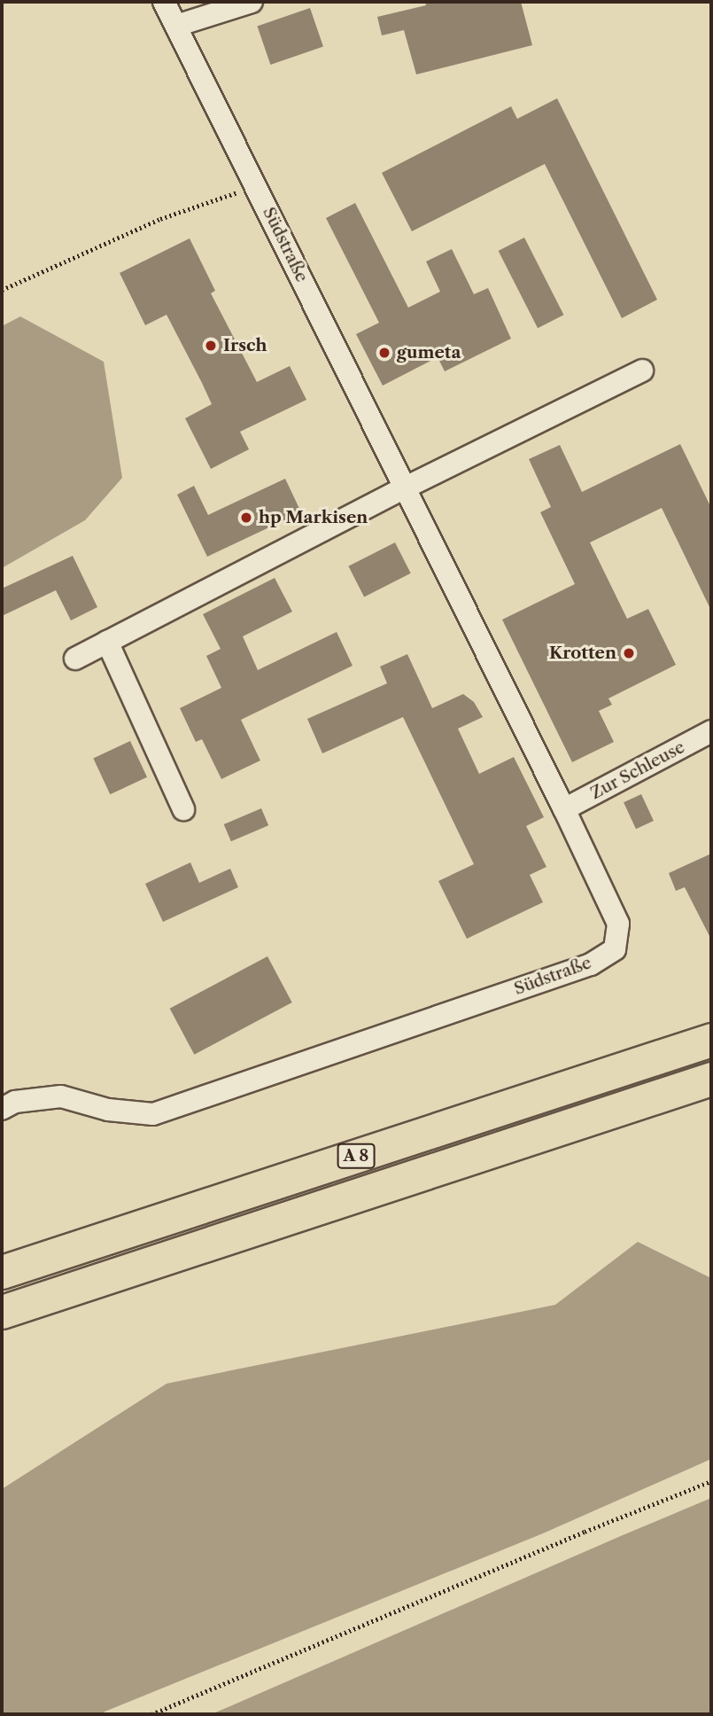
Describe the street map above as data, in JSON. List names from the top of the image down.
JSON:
{
  "streets": {
    "highway": ["A 8"],
    "street": ["Südstraße", "Zur Schleuse"]
  },
  "crossings": [
    ["Südstraße", "Zur Schleuse"]
  ],
  "places": [
    "Irsch",
    "gumeta",
    "hp Markisen",
    "Krotten"
  ]
}
